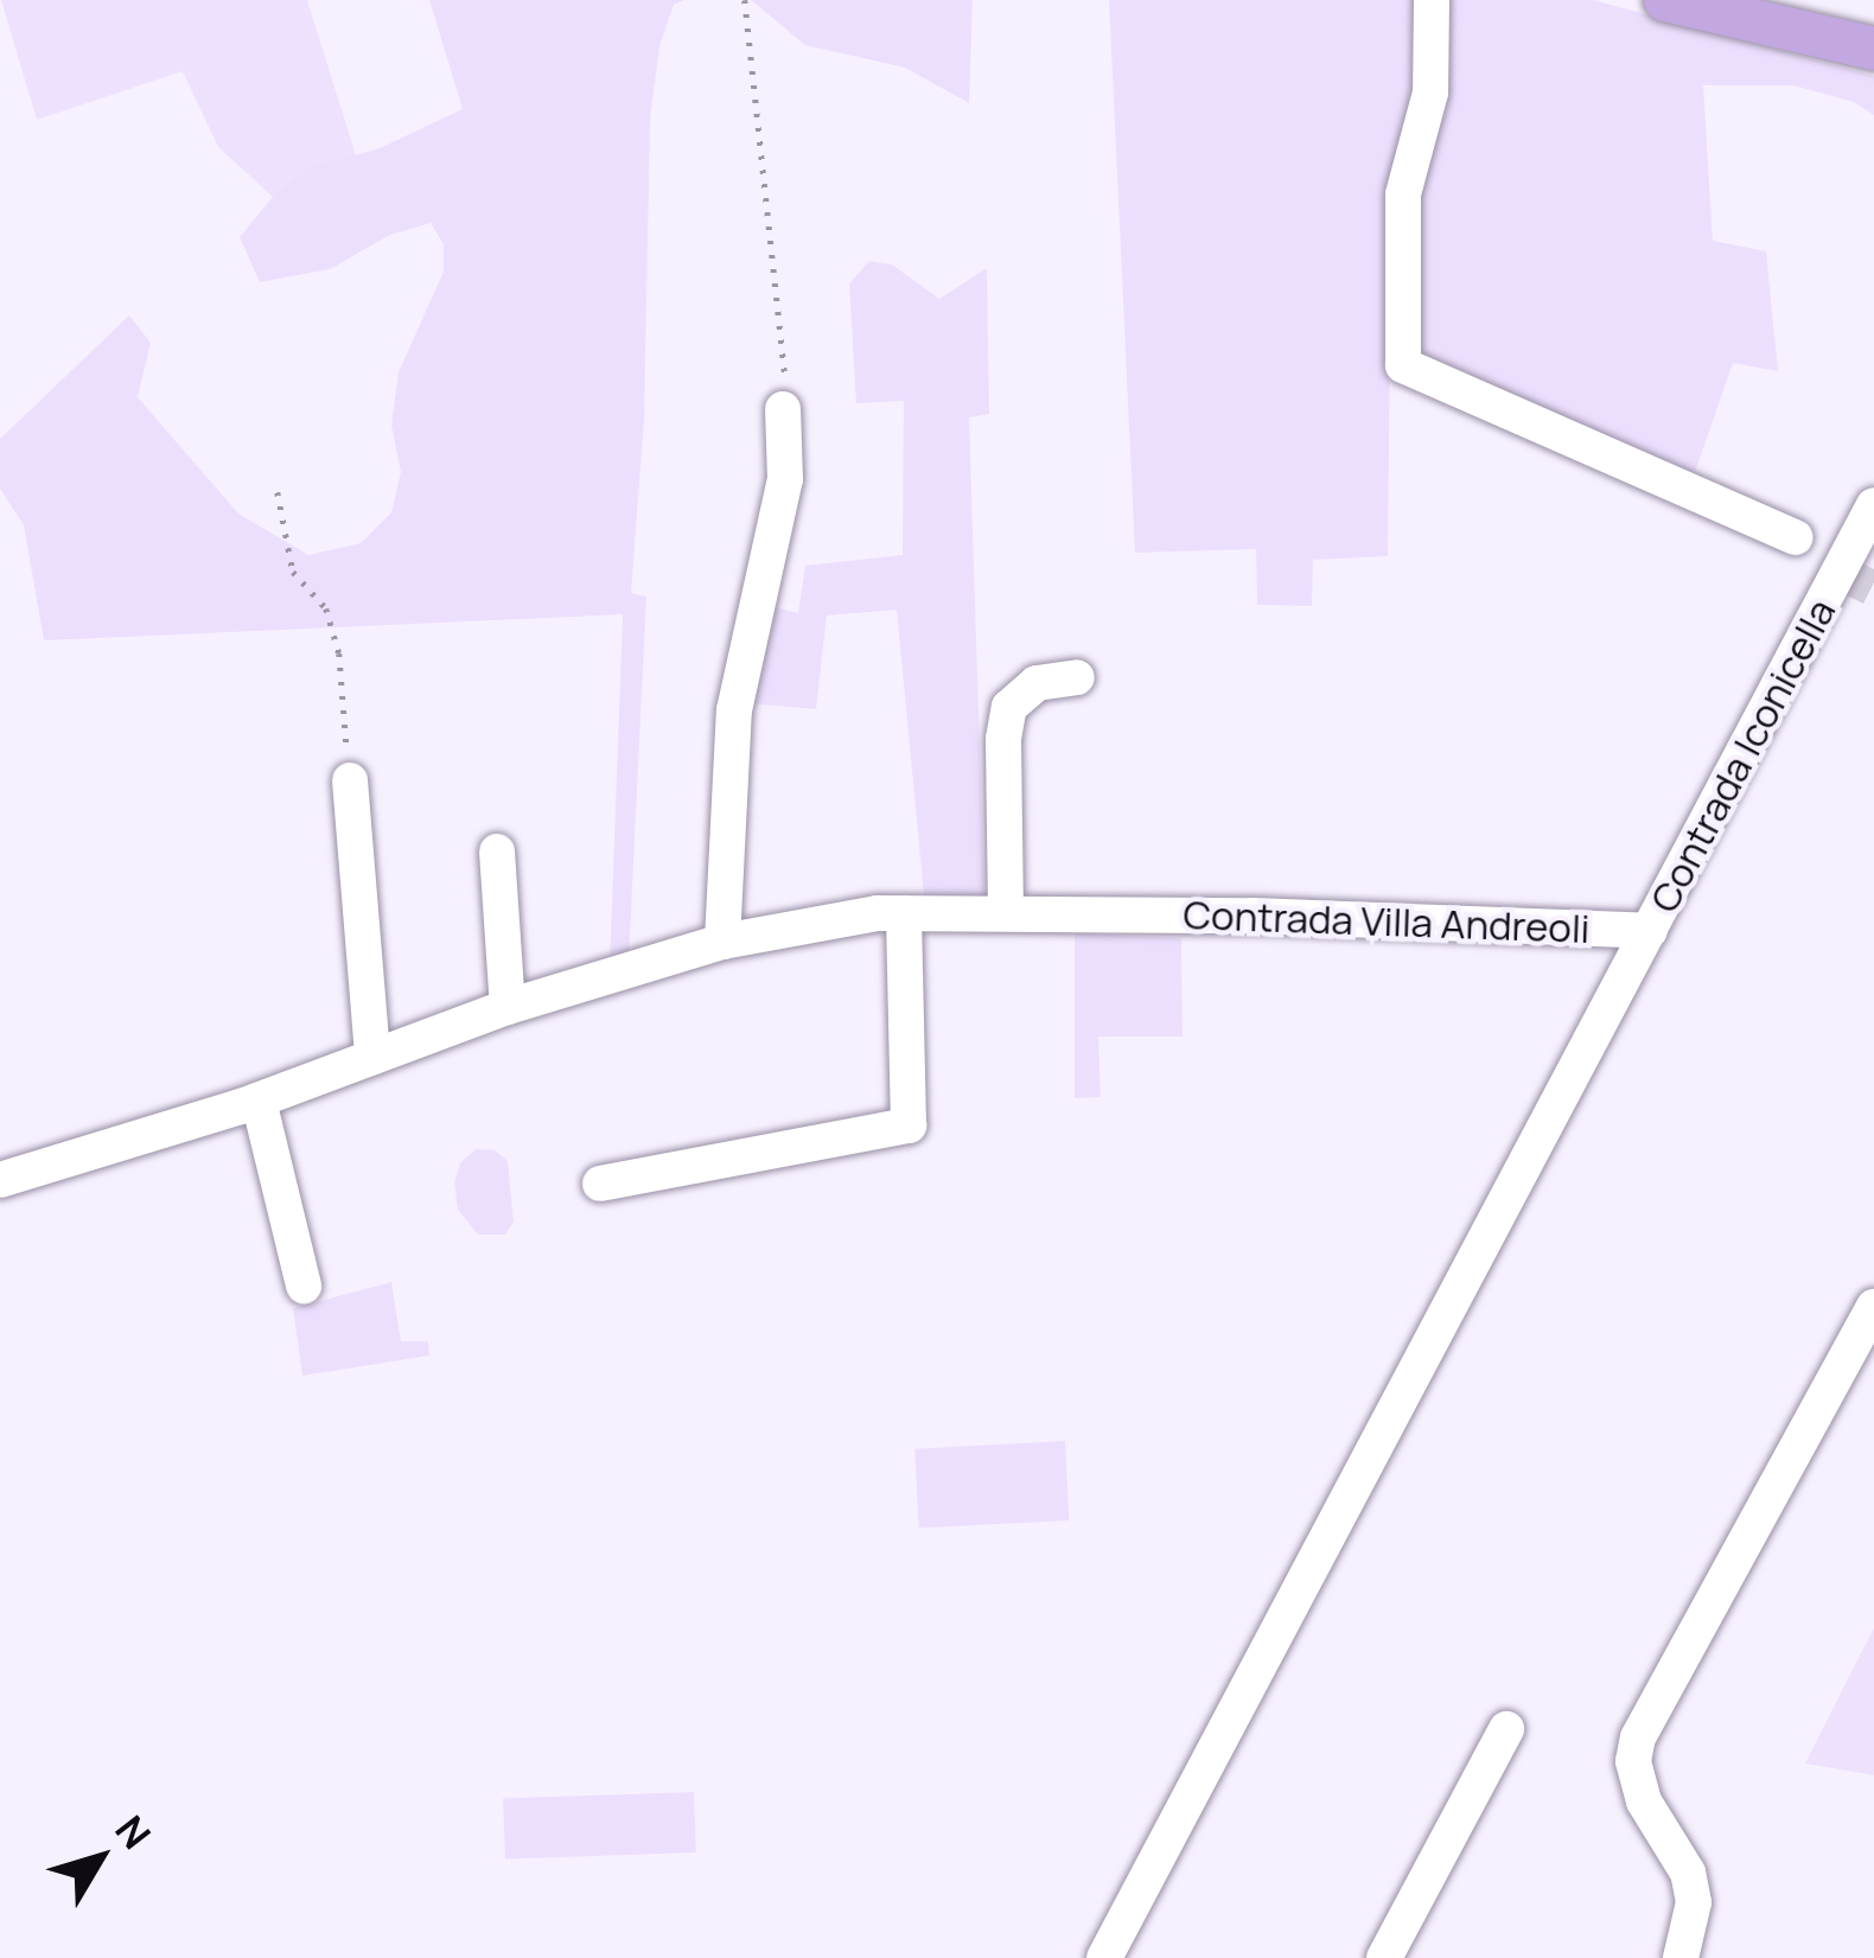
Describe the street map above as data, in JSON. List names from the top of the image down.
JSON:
{
  "streets": {
    "street": ["Contrada Iconicella", "Contrada Villa Andreoli"]
  },
  "crossings": [
    ["Contrada Iconicella", "Contrada Villa Andreoli"]
  ],
  "north": "top right"
}
